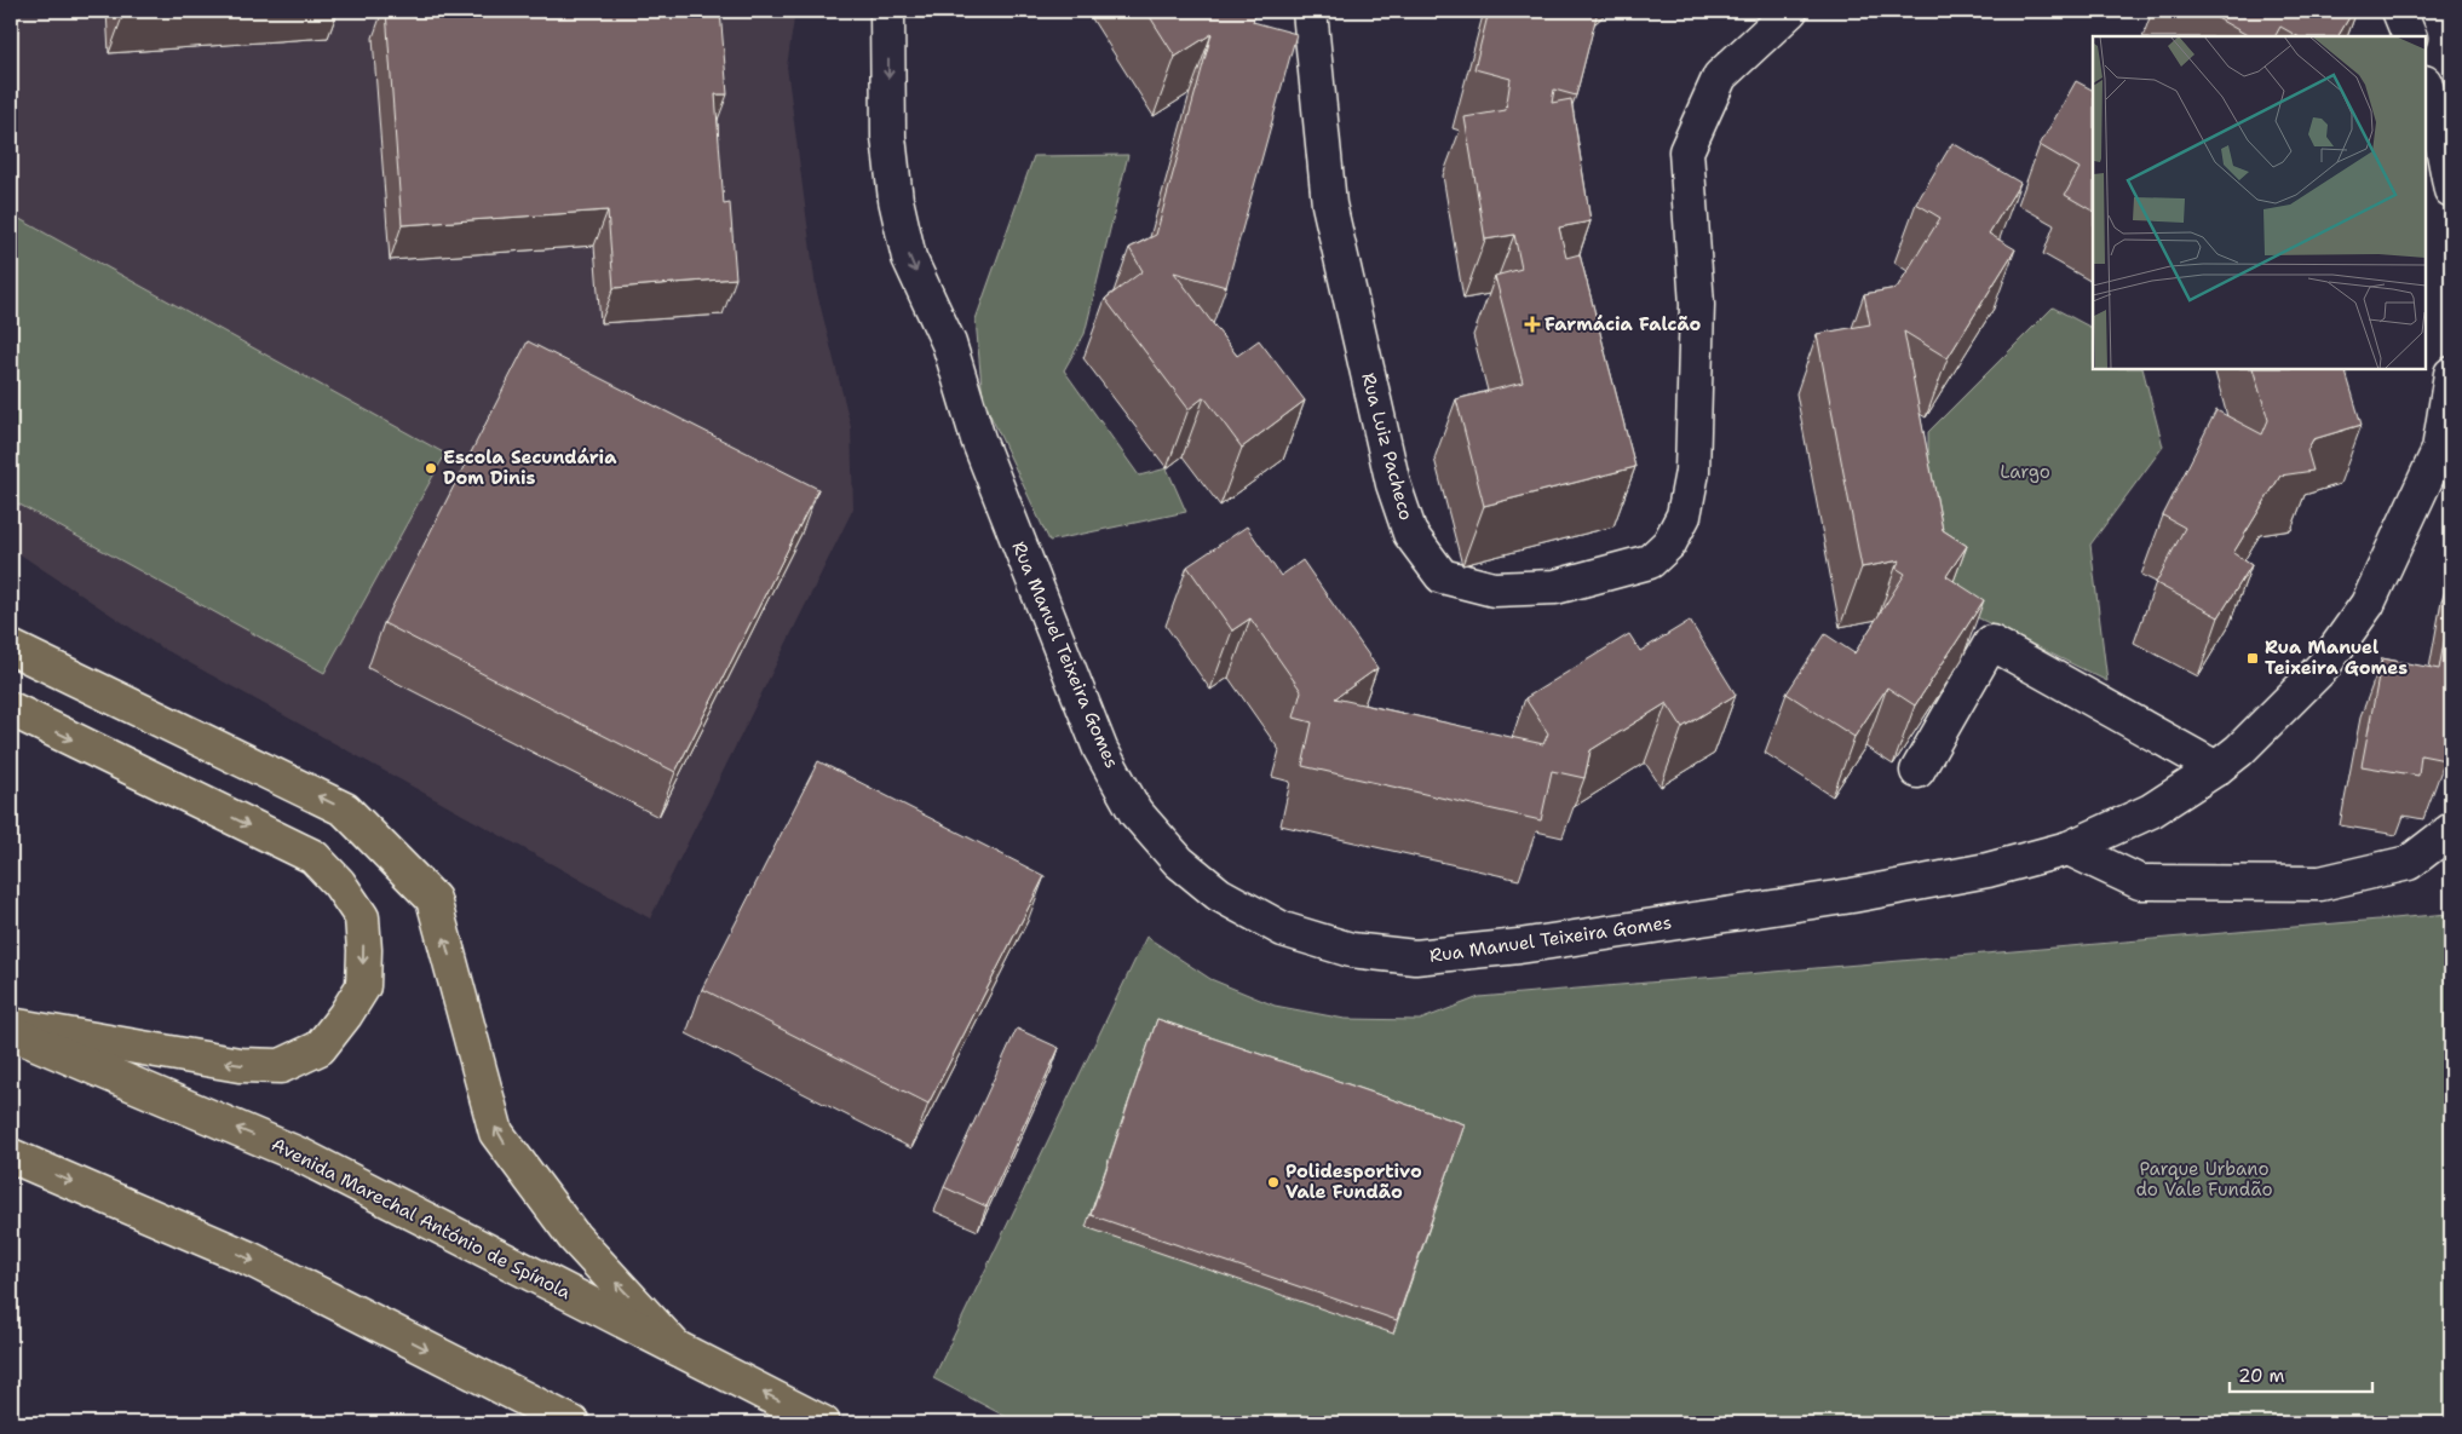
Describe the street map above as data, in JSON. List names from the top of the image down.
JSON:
{
  "streets": {
    "main road": ["Avenida Marechal António de Spínola"],
    "street": ["Rua Luiz Pacheco", "Rua Manuel Teixeira Gomes"]
  },
  "parks": ["Largo", "Parque Urbano do Vale Fundão"],
  "places": {
    "health": ["Farmácia Falcão"],
    "other": ["Escola Secundária Dom Dinis", "Polidesportivo Vale Fundão"],
    "transit": ["Rua Manuel Teixeira Gomes"]
  },
  "scale_bar": "20 m"
}
